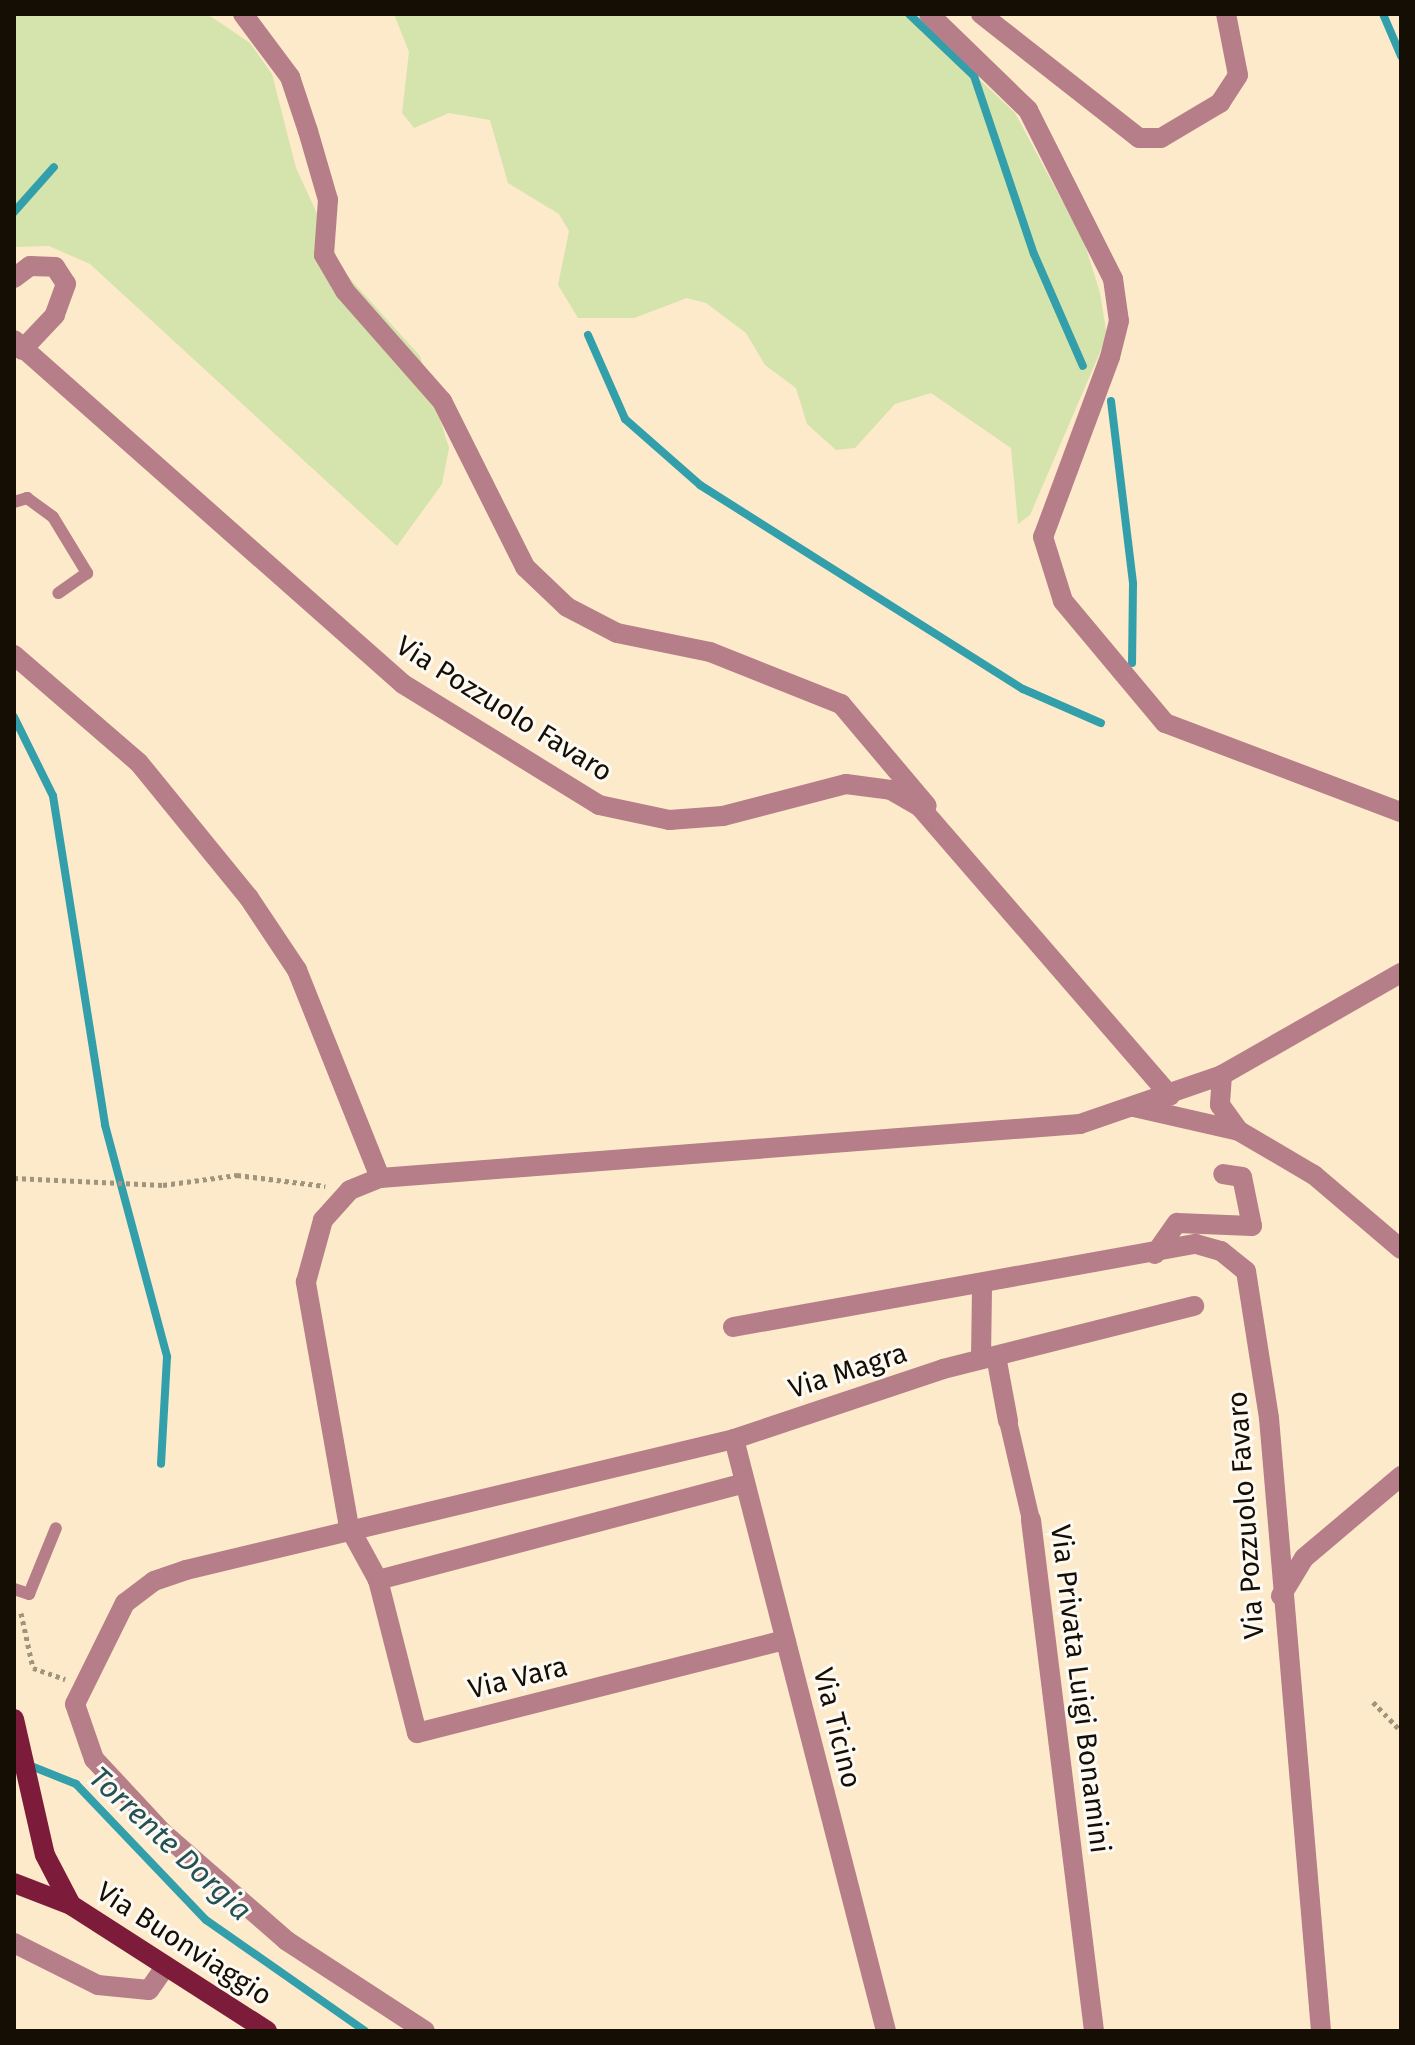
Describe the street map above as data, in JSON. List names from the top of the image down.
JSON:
{
  "streets": {
    "main road": ["Via Buonviaggio"],
    "street": [
      "Via Pozzuolo Favaro",
      "Via Magra",
      "Via Vara",
      "Via Privata Luigi Bonamini",
      "Via Ticino"
    ]
  },
  "crossings": [
    ["Via Magra", "Via Privata Luigi Bonamini"],
    ["Via Magra", "Via Ticino"],
    ["Via Vara", "Via Ticino"]
  ],
  "water": ["Torrente Dorgia"]
}
